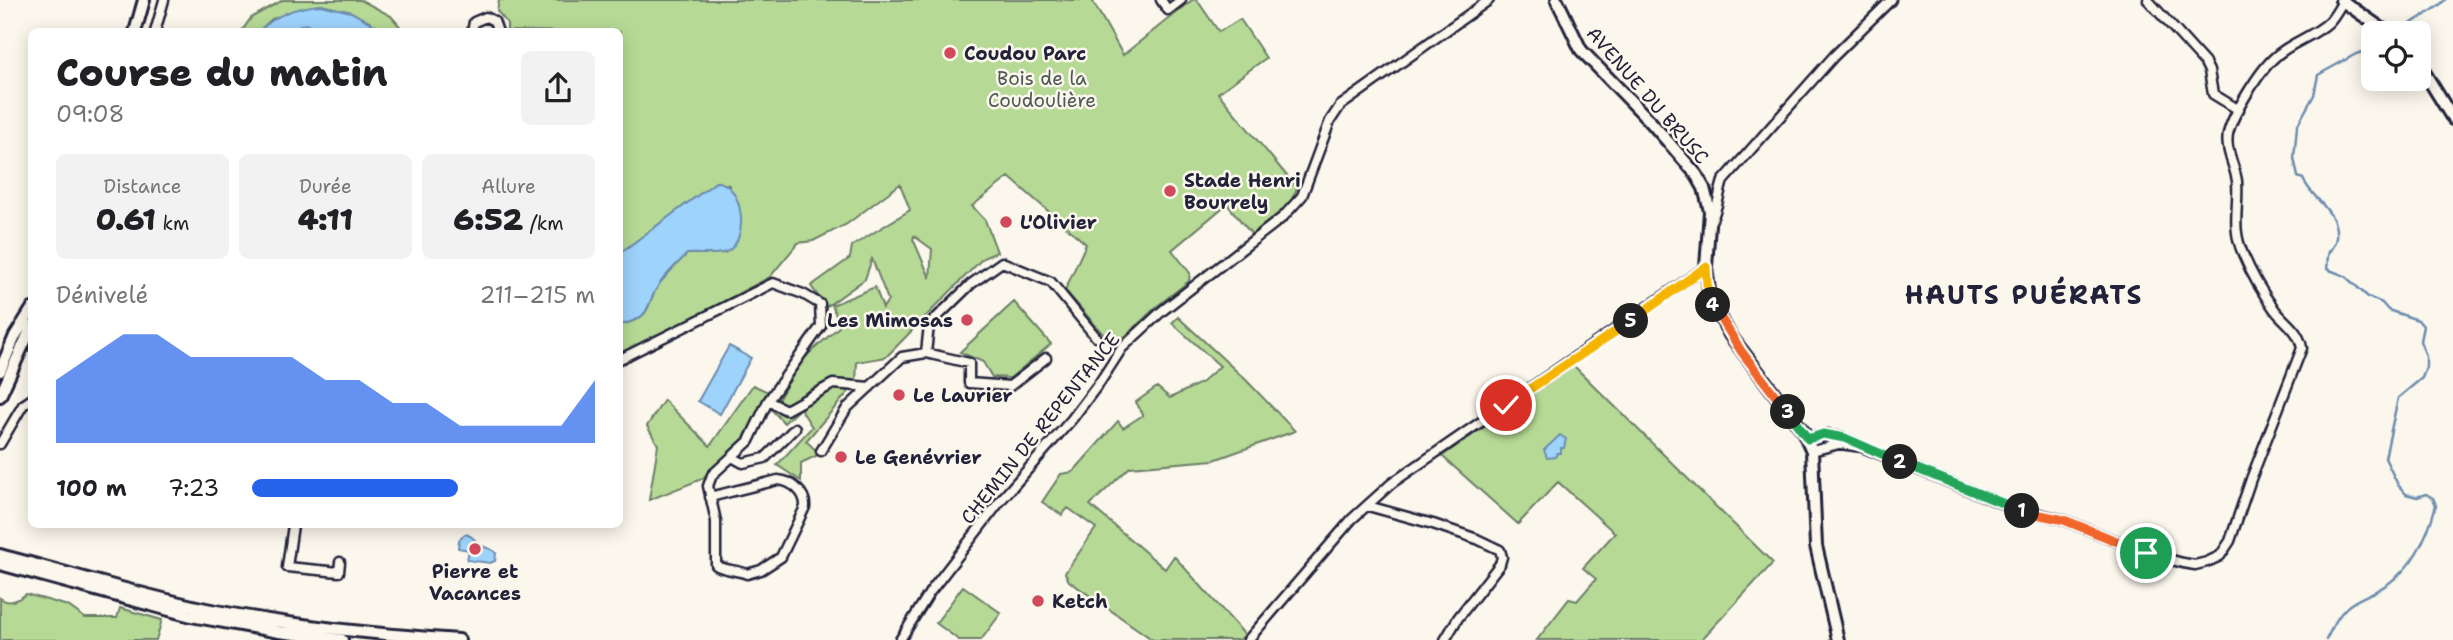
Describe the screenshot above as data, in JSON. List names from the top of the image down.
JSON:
{
  "streets": {
    "main road": ["AVENUE DU BRUSC"],
    "street": ["CHEMIN DE REPENTANCE"]
  },
  "districts": ["HAUTS PUÉRATS"],
  "parks": ["Bois de la Coudoulière"],
  "places": [
    "Coudou Parc",
    "Stade Henri Bourrely",
    "L'Olivier",
    "Les Mimosas",
    "Le Laurier",
    "Le Genévrier",
    "Pierre et Vacances",
    "Ketch"
  ],
  "page": {
    "heading": ["Course du matin", "09:08"],
    "stats": [
      ["Distance", "0.61 km"],
      ["Durée", "4:11"],
      ["Allure", "6:52 /km"]
    ],
    "chart": ["Dénivelé", "211–215 m"],
    "pins": [
      "4",
      "5",
      "3",
      "2",
      "1"
    ],
    "list": [
      {
        "name": "100 m",
        "note": "7:23"
      }
    ]
  }
}
